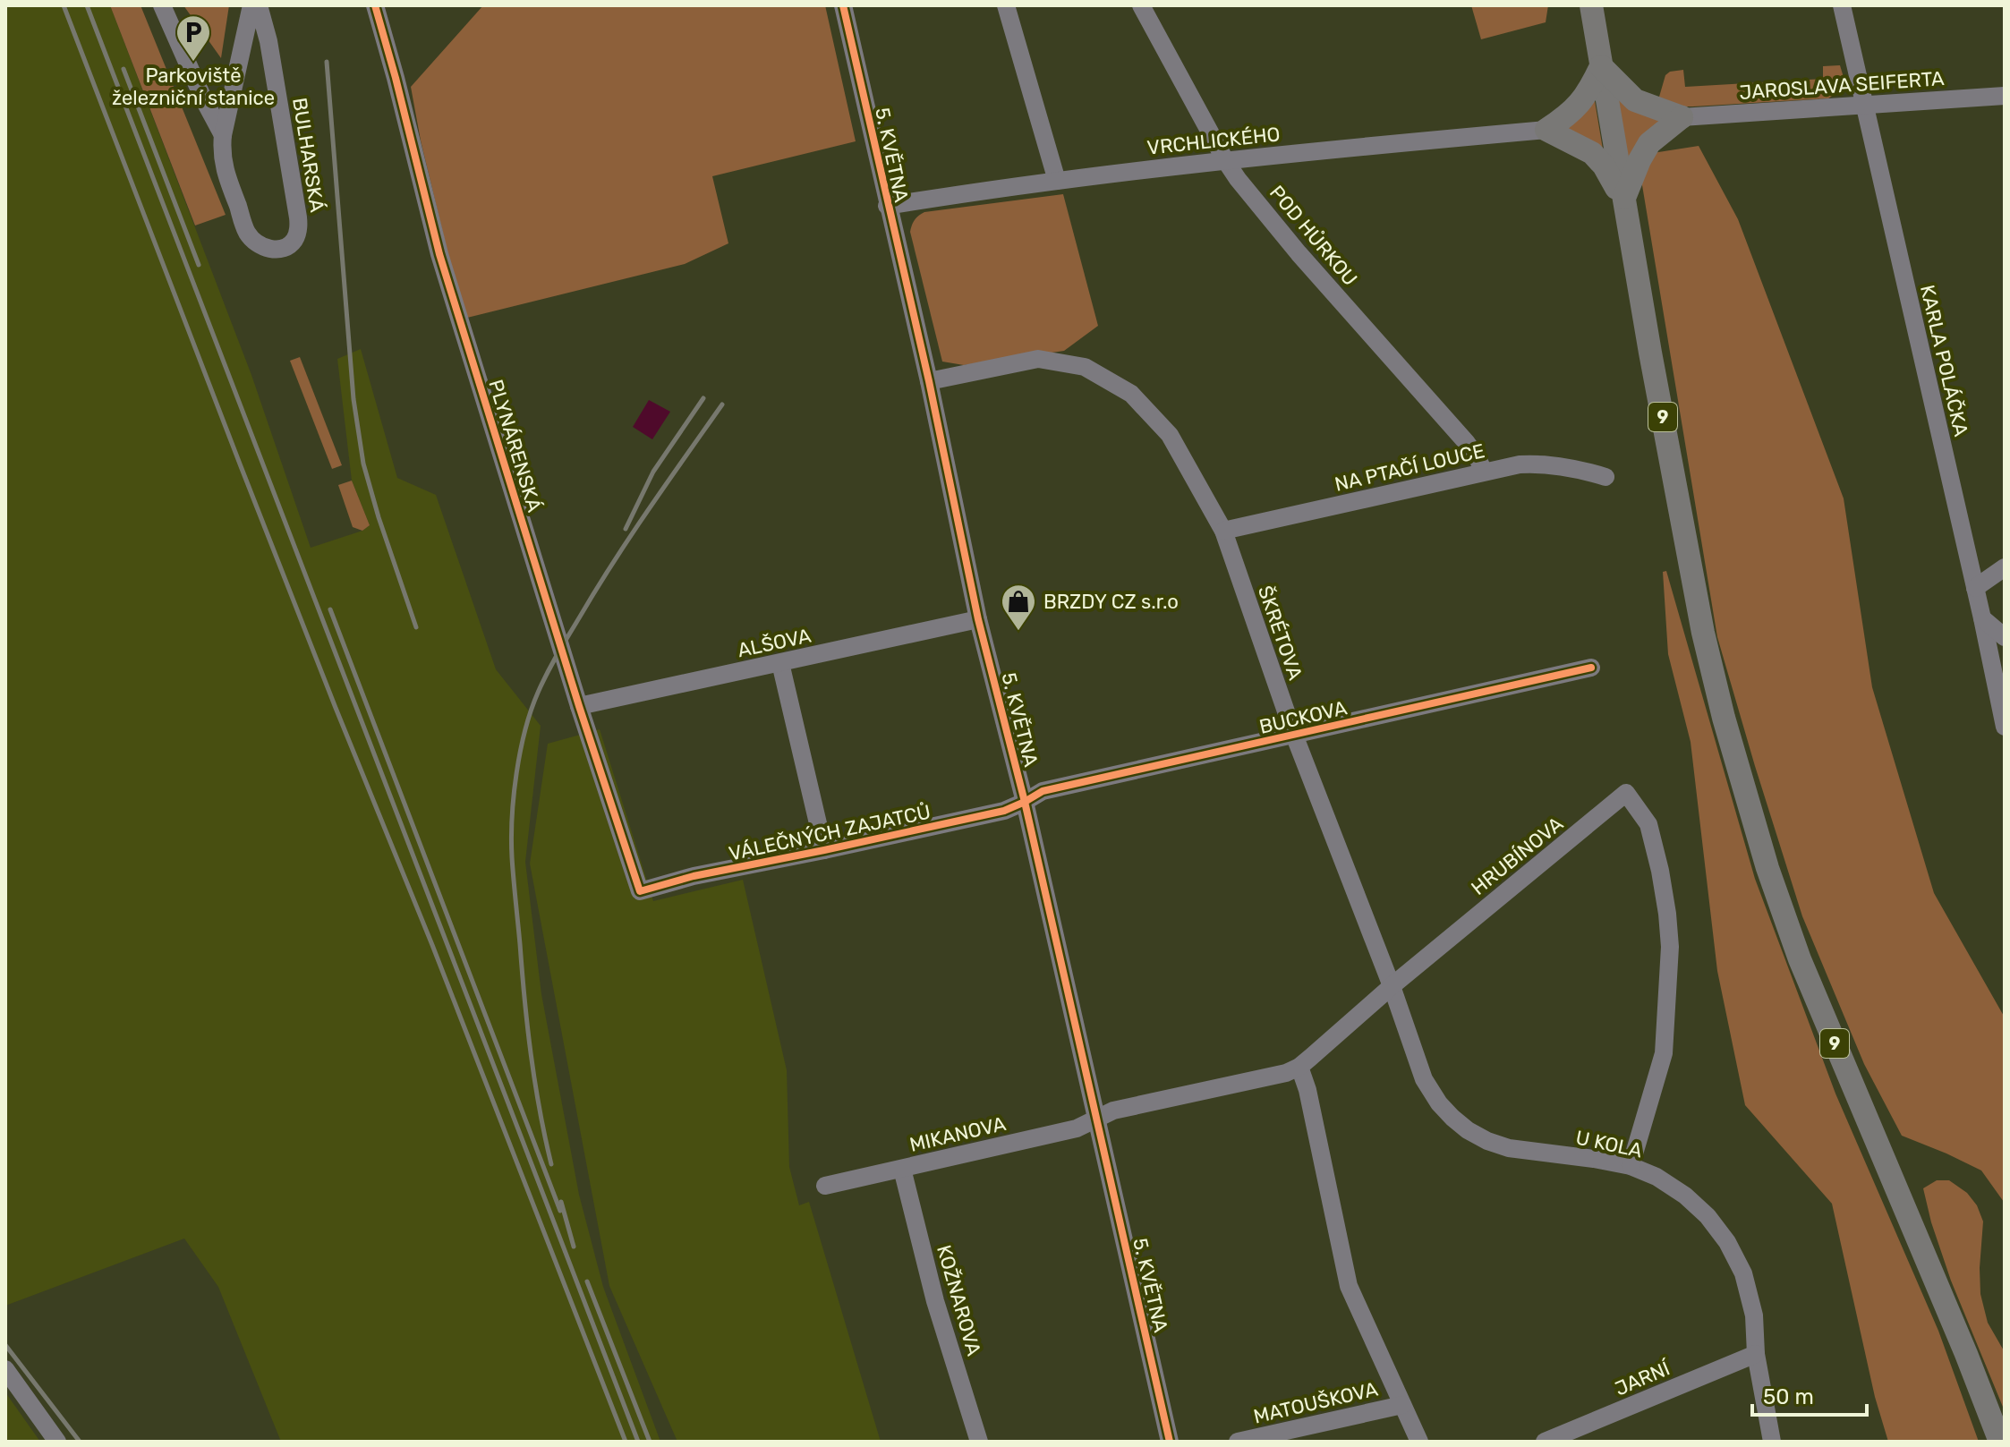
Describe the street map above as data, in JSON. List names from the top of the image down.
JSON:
{
  "streets": {
    "main road": ["9"],
    "street": [
      "JAROSLAVA SEIFERTA",
      "VRCHLICKÉHO",
      "BULHARSKÁ",
      "5. KVĚTNA",
      "POD HŮRKOU",
      "KARLA POLÁČKA",
      "PLYNÁRENSKÁ",
      "NA PTAČÍ LOUCE",
      "ŠKRÉTOVA",
      "ALŠOVA",
      "BUCKOVA",
      "VÁLEČNÝCH ZAJATCŮ",
      "HRUBÍNOVA",
      "MIKANOVA",
      "U KOLA",
      "KOŽNAROVA",
      "JARNÍ",
      "MATOUŠKOVA"
    ]
  },
  "crossings": [
    ["JAROSLAVA SEIFERTA", "KARLA POLÁČKA"],
    ["VRCHLICKÉHO", "5. KVĚTNA"],
    ["VRCHLICKÉHO", "POD HŮRKOU"],
    ["5. KVĚTNA", "ŠKRÉTOVA"],
    ["5. KVĚTNA", "ALŠOVA"],
    ["5. KVĚTNA", "BUCKOVA"],
    ["5. KVĚTNA", "VÁLEČNÝCH ZAJATCŮ"],
    ["5. KVĚTNA", "HRUBÍNOVA"],
    ["5. KVĚTNA", "MIKANOVA"],
    ["POD HŮRKOU", "NA PTAČÍ LOUCE"],
    ["PLYNÁRENSKÁ", "ALŠOVA"],
    ["PLYNÁRENSKÁ", "VÁLEČNÝCH ZAJATCŮ"],
    ["NA PTAČÍ LOUCE", "ŠKRÉTOVA"],
    ["ŠKRÉTOVA", "BUCKOVA"],
    ["ŠKRÉTOVA", "HRUBÍNOVA"],
    ["ŠKRÉTOVA", "U KOLA"],
    ["BUCKOVA", "VÁLEČNÝCH ZAJATCŮ"],
    ["HRUBÍNOVA", "MIKANOVA"],
    ["HRUBÍNOVA", "U KOLA"],
    ["MIKANOVA", "KOŽNAROVA"],
    ["U KOLA", "JARNÍ"]
  ],
  "places": {
    "parking": ["Parkoviště železniční stanice"],
    "shop": ["BRZDY CZ s.r.o"]
  },
  "scale_bar": "50 m"
}
